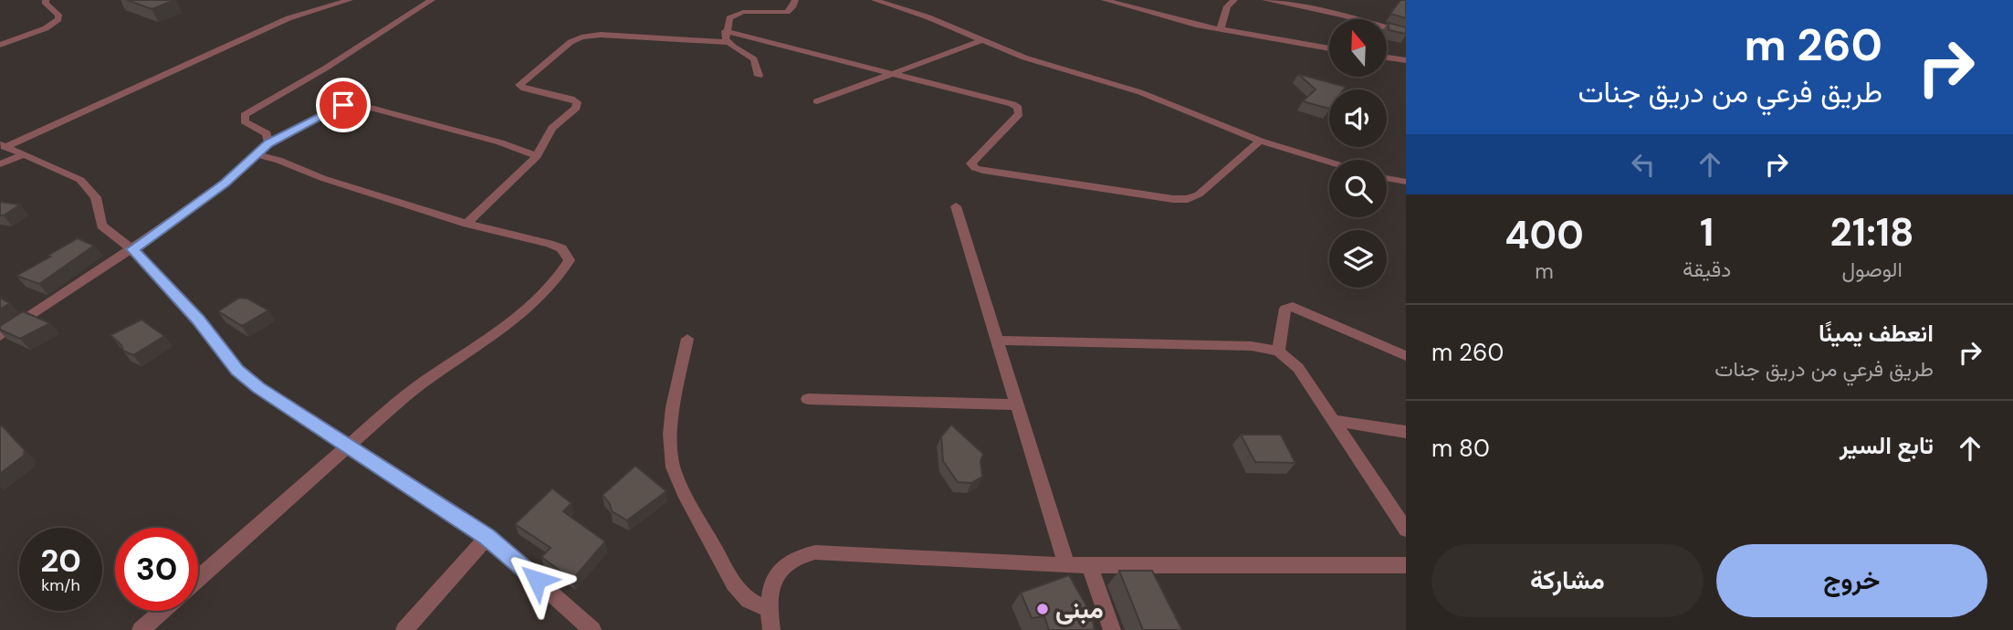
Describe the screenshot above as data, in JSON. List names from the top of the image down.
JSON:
{
  "places": ["مبنى"],
  "north": "top",
  "page": {
    "turn": ["260 m", "طريق فرعي من دريق جنات"],
    "eta": [
      "21:18",
      "الوصول",
      "1",
      "دقيقة",
      "400",
      "m"
    ],
    "list": [
      {
        "name": "انعطف يمينًا",
        "note": "طريق فرعي من دريق جنات",
        "value": "260 m"
      },
      {
        "name": "تابع السير",
        "value": "80 m"
      }
    ],
    "speed": "20 km/h",
    "limit": "30",
    "buttons": ["خروج", "مشاركة"]
  }
}
